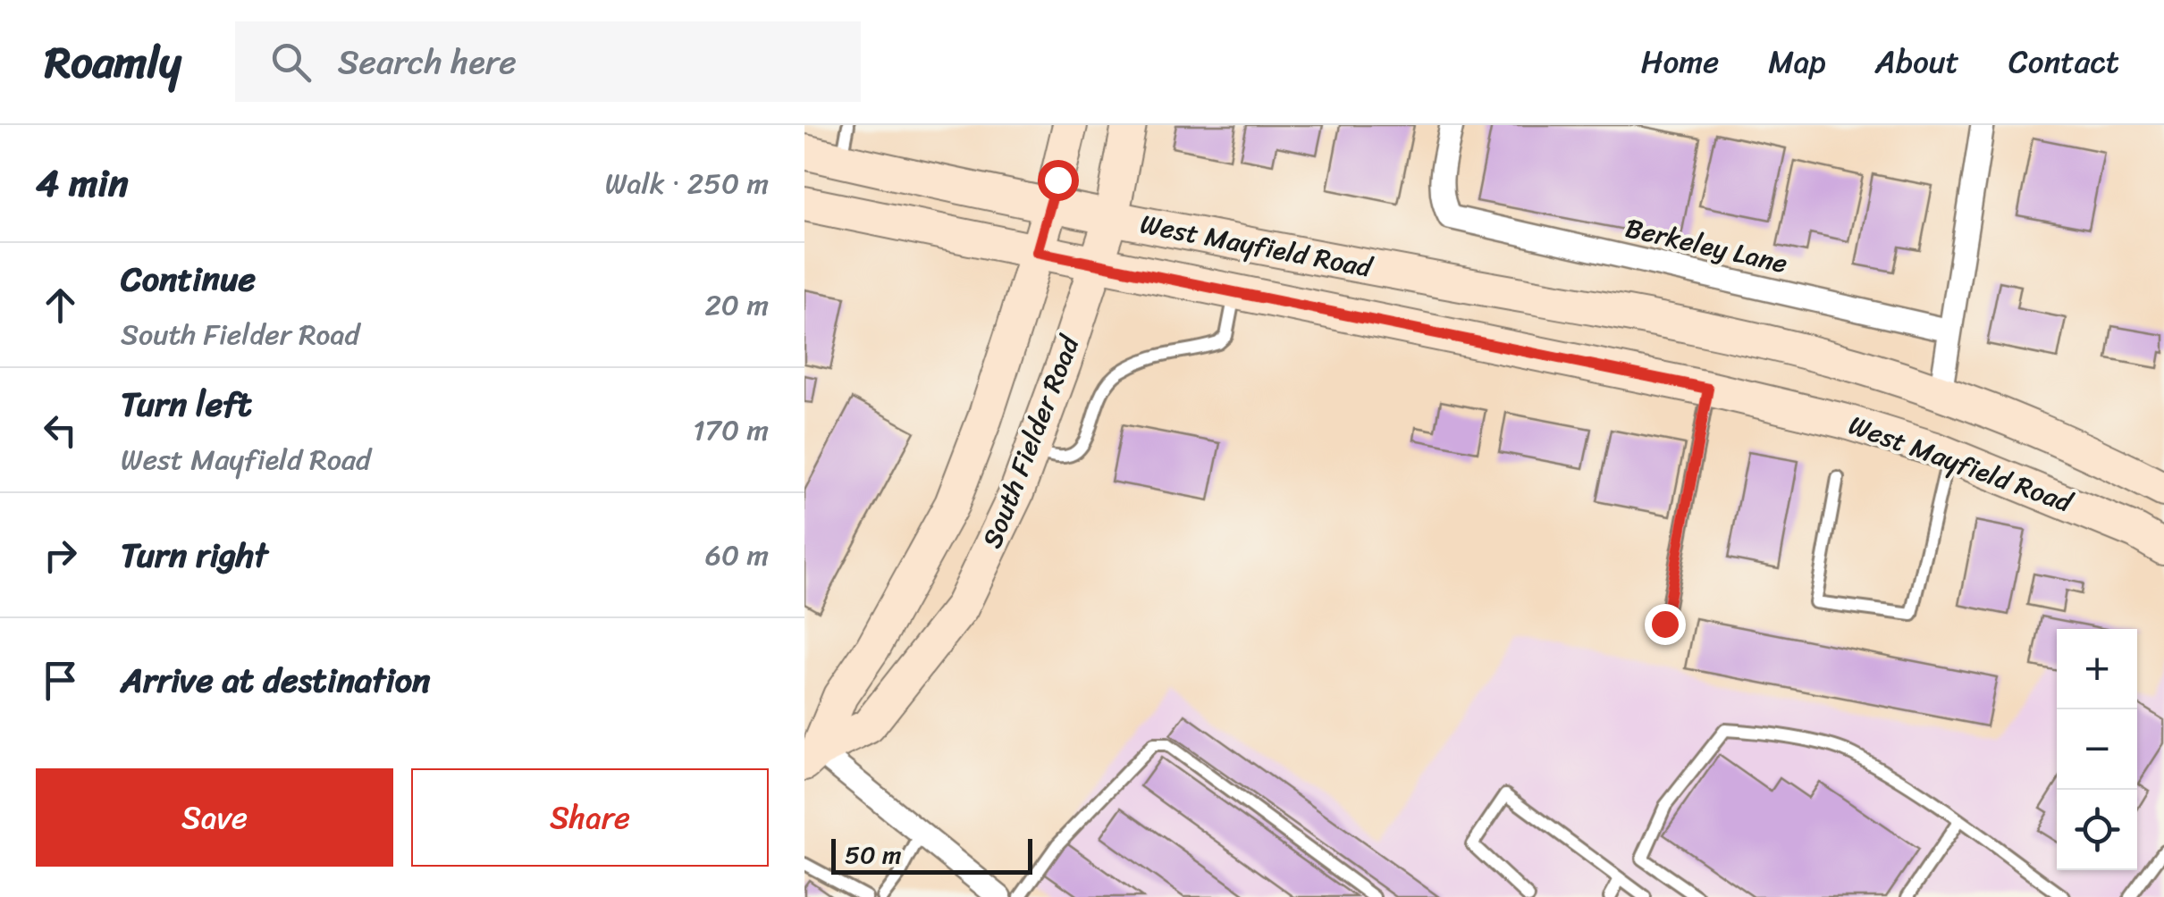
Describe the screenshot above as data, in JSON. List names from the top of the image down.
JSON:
{
  "streets": {
    "main road": ["West Mayfield Road", "South Fielder Road"],
    "street": ["Berkeley Lane"]
  },
  "crossings": [
    ["West Mayfield Road", "South Fielder Road"]
  ],
  "scale_bar": "50 m",
  "page": {
    "header": "Roamly",
    "search": "Search here",
    "nav": [
      "Home",
      "Map",
      "About",
      "Contact"
    ],
    "heading": ["4 min", "Walk · 250 m"],
    "list": [
      ["Continue", "South Fielder Road", "20 m"],
      ["Turn left", "West Mayfield Road", "170 m"],
      ["Turn right", "60 m"],
      "Arrive at destination"
    ],
    "map_buttons": ["+", "−"],
    "buttons": ["Save", "Share"],
    "scale": "50 m"
  }
}
